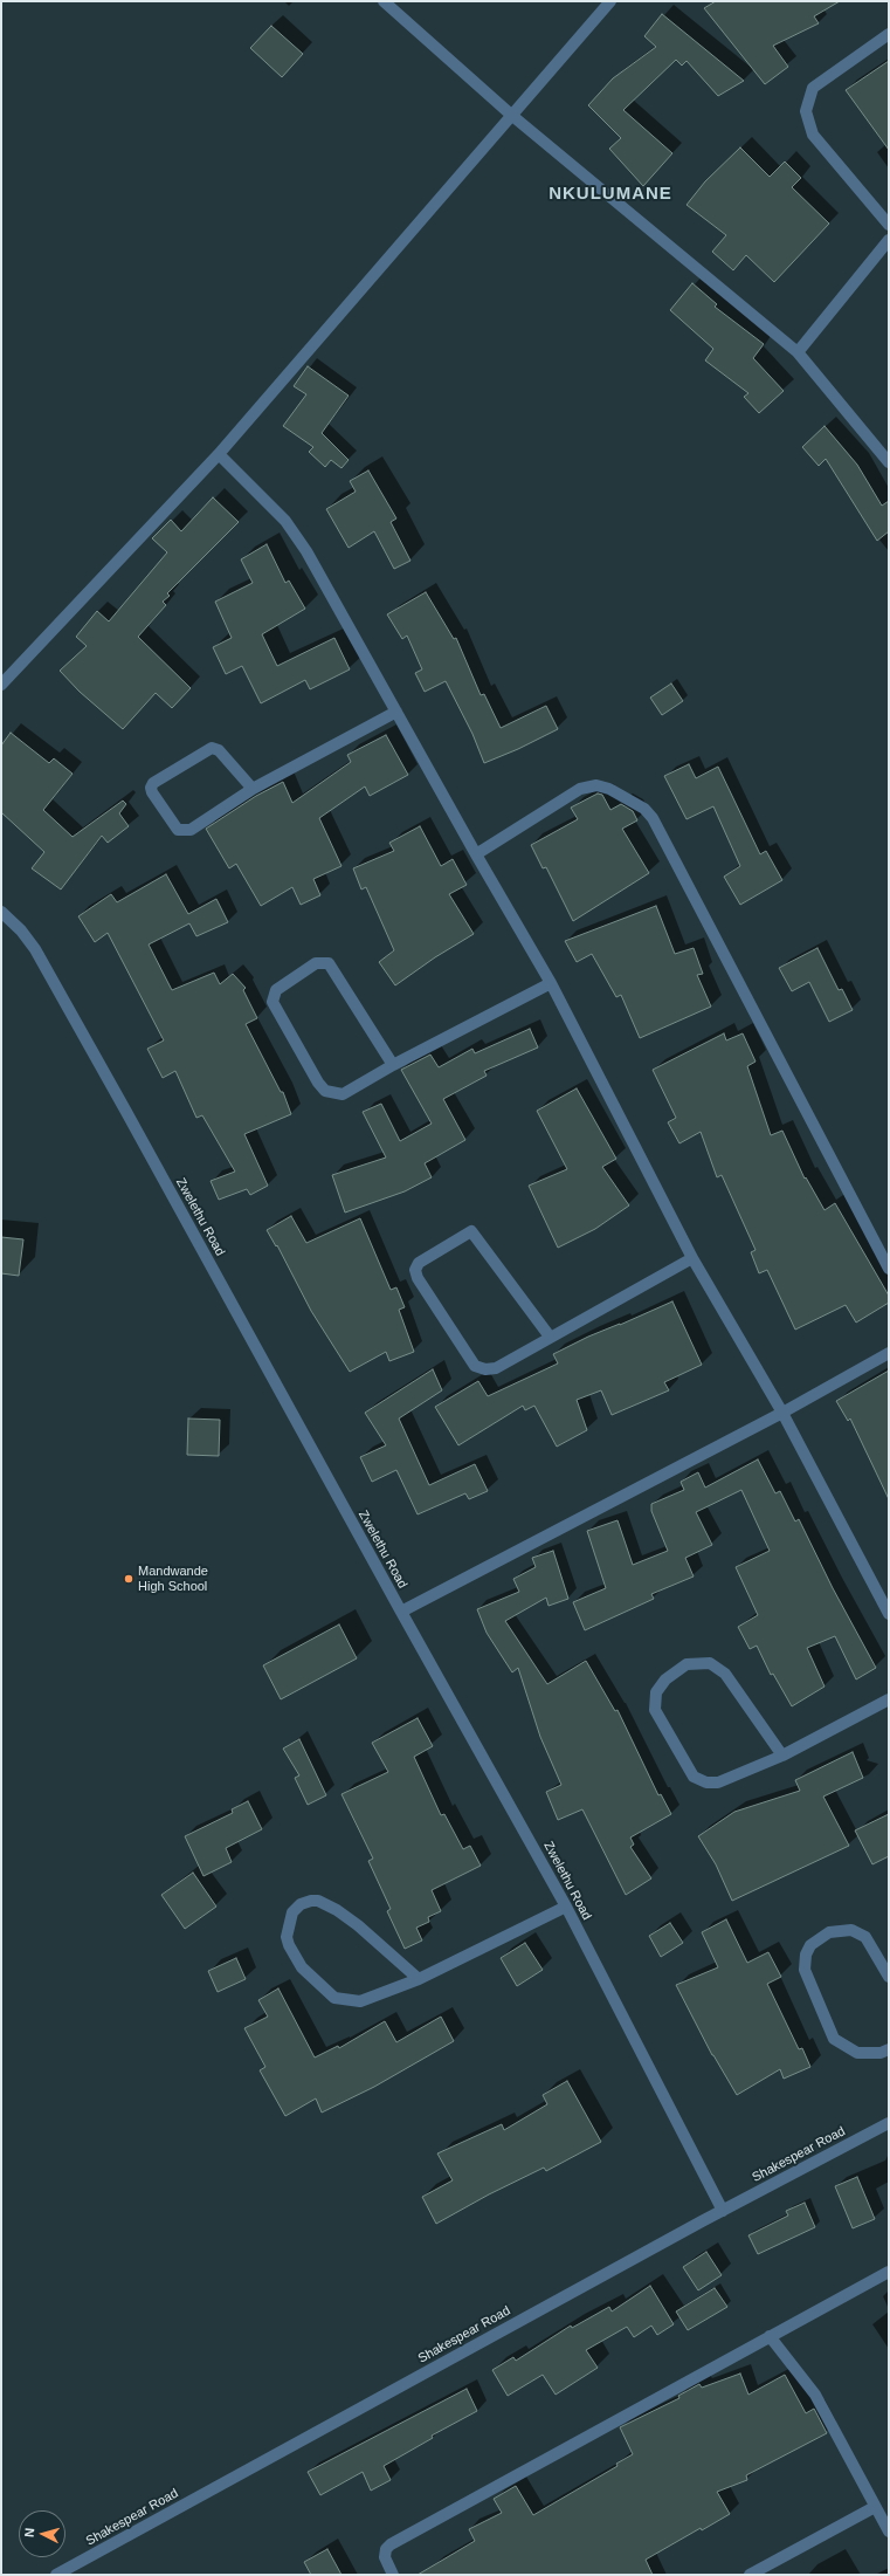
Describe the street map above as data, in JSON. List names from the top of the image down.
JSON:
{
  "streets": {
    "street": ["Zwelethu Road", "Shakespear Road"]
  },
  "crossings": [
    ["Zwelethu Road", "Shakespear Road"]
  ],
  "districts": ["NKULUMANE"],
  "places": ["Mandwande High School"],
  "north": "left"
}
